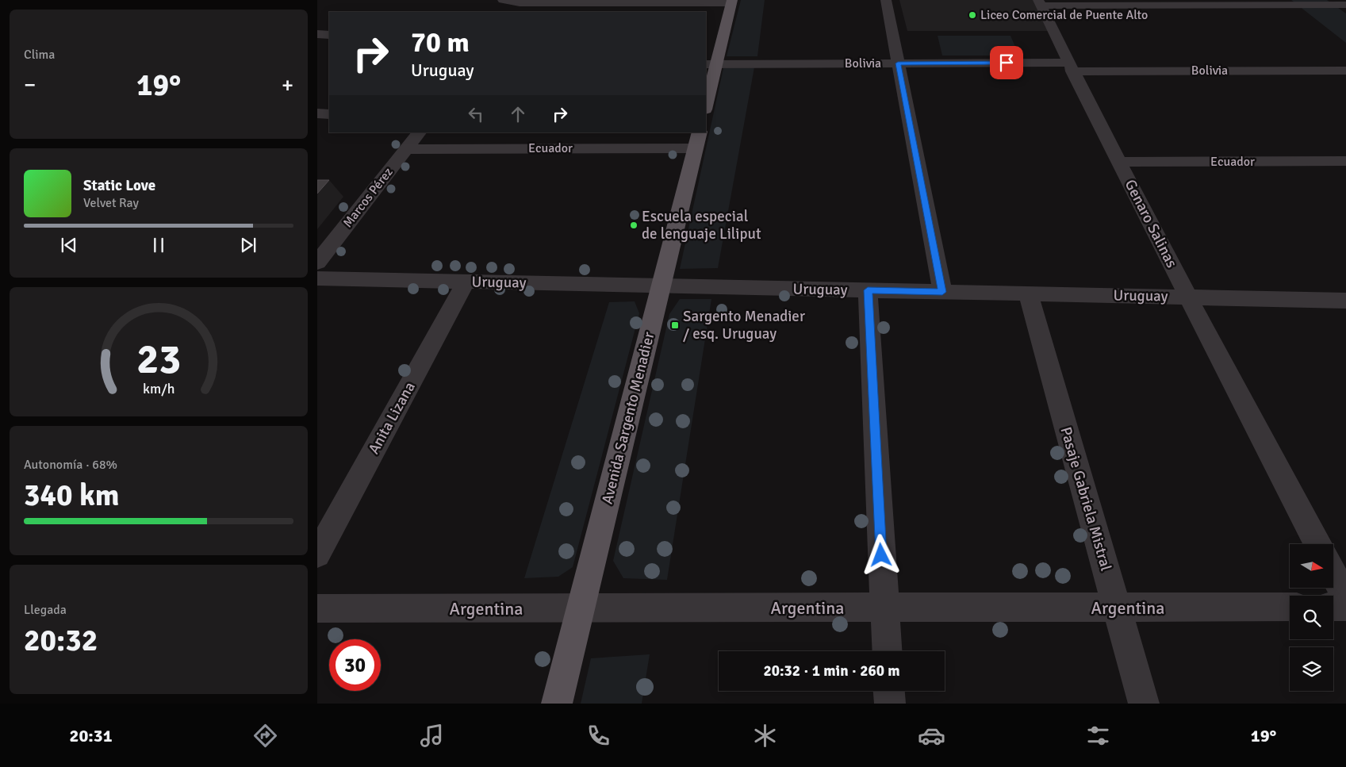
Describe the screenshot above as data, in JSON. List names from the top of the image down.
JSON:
{
  "streets": {
    "main road": ["Avenida Sargento Menadier"],
    "street": [
      "Bolivia",
      "Ecuador",
      "Marcos Pérez",
      "Genaro Salinas",
      "Uruguay",
      "Anita Lizana",
      "Pasaje Gabriela Mistral",
      "Argentina"
    ]
  },
  "crossings": [
    ["Bolivia", "Genaro Salinas"],
    ["Ecuador", "Marcos Pérez"],
    ["Ecuador", "Genaro Salinas"],
    ["Ecuador", "Avenida Sargento Menadier"],
    ["Genaro Salinas", "Uruguay"],
    ["Uruguay", "Anita Lizana"],
    ["Uruguay", "Avenida Sargento Menadier"],
    ["Uruguay", "Pasaje Gabriela Mistral"],
    ["Avenida Sargento Menadier", "Argentina"],
    ["Pasaje Gabriela Mistral", "Argentina"]
  ],
  "places": {
    "other": ["Liceo Comercial de Puente Alto", "Escuela especial de lenguaje Liliput"],
    "transit": ["Sargento Menadier / esq. Uruguay"]
  },
  "north": "right",
  "page": {
    "tile": [
      "Clima",
      ["Autonomía · 68%", "340 km"],
      ["Llegada", "20:32"]
    ],
    "turn": ["70 m", "Uruguay"],
    "heat": ["−", "19°", "+"],
    "song": ["Static Love", "Velvet Ray"],
    "limit": "30",
    "trip": "20:32 · 1 min · 260 m",
    "tabs": ["20:31", "19°"],
    "gauge": ["23", "km/h"]
  }
}
